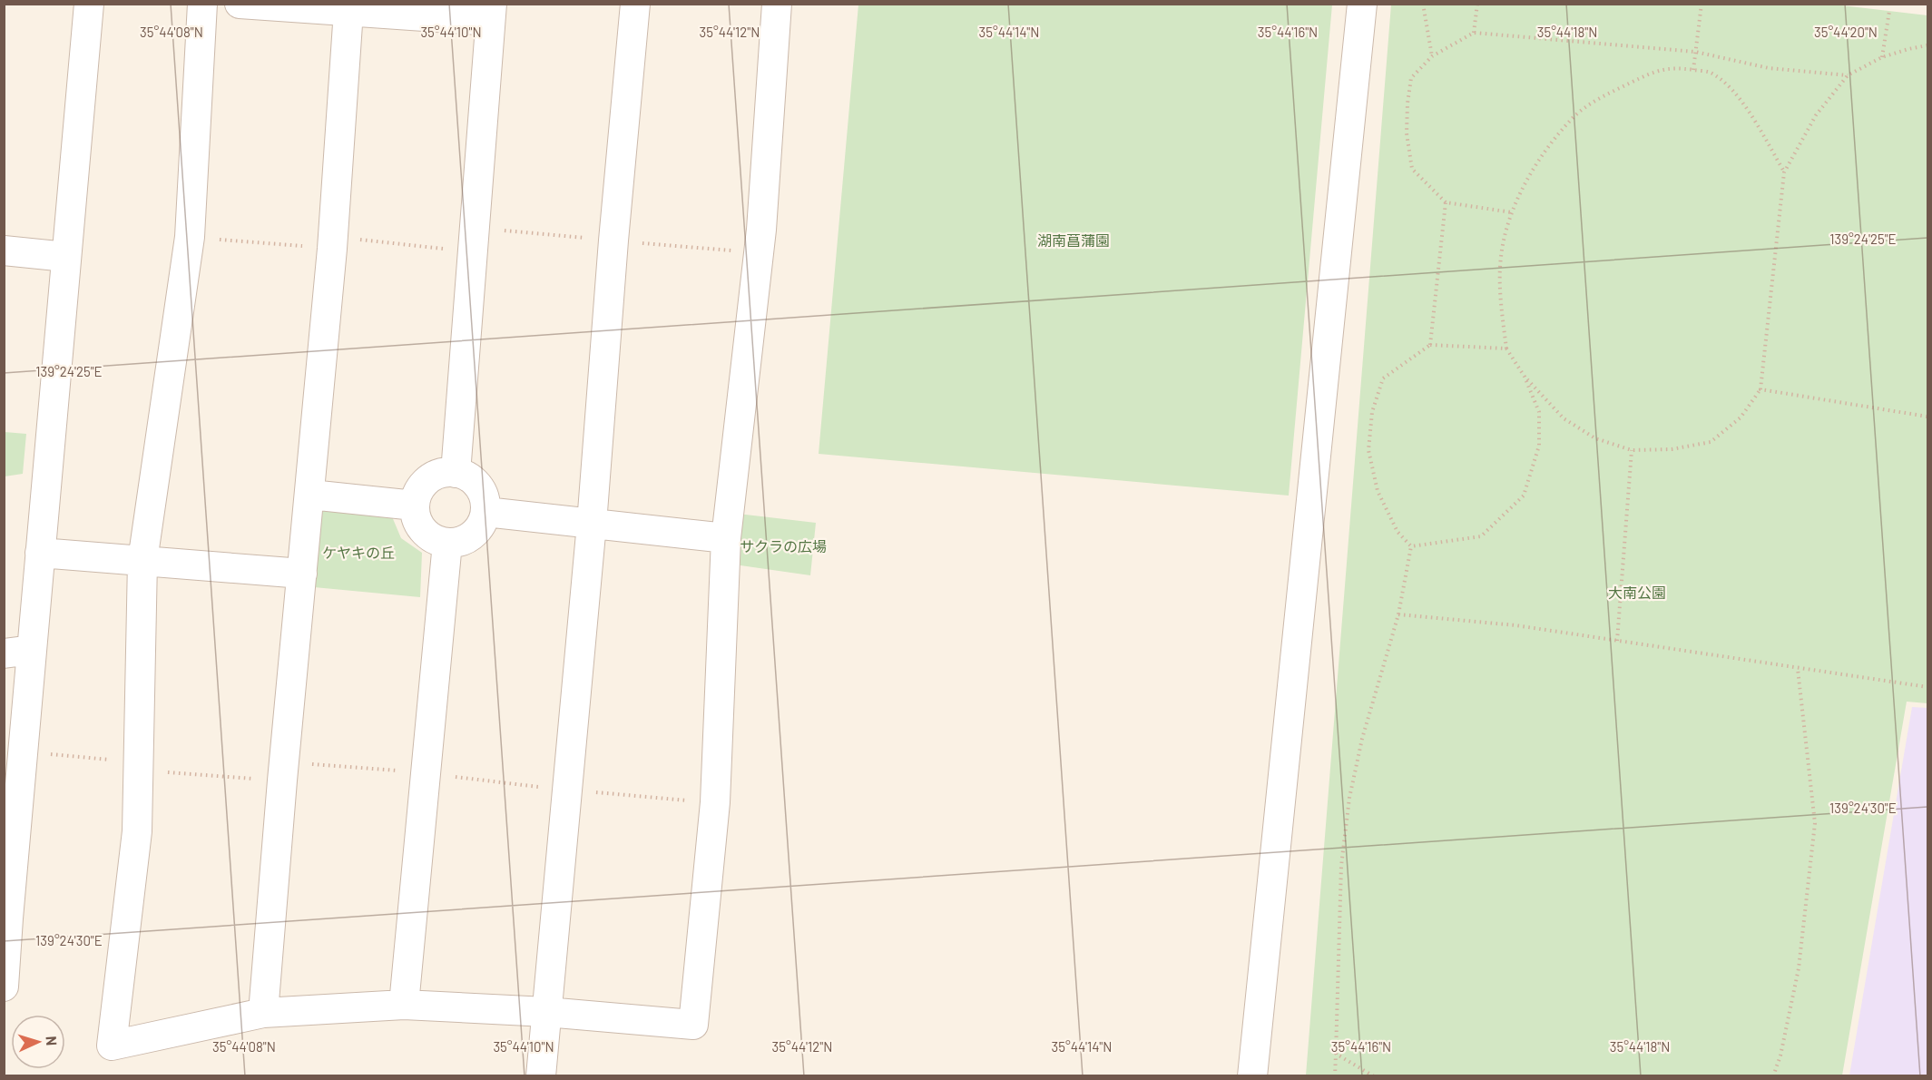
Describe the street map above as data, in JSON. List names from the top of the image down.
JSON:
{
  "parks": [
    "湖南菖蒲園",
    "サクラの広場",
    "ケヤキの丘",
    "大南公園"
  ],
  "north": "right",
  "coordinates": [
    "35°44'08\"N",
    "35°44'10\"N",
    "35°44'12\"N",
    "35°44'14\"N",
    "35°44'16\"N",
    "35°44'18\"N",
    "35°44'20\"N",
    "139°24'25\"E",
    "139°24'30\"E"
  ]
}
